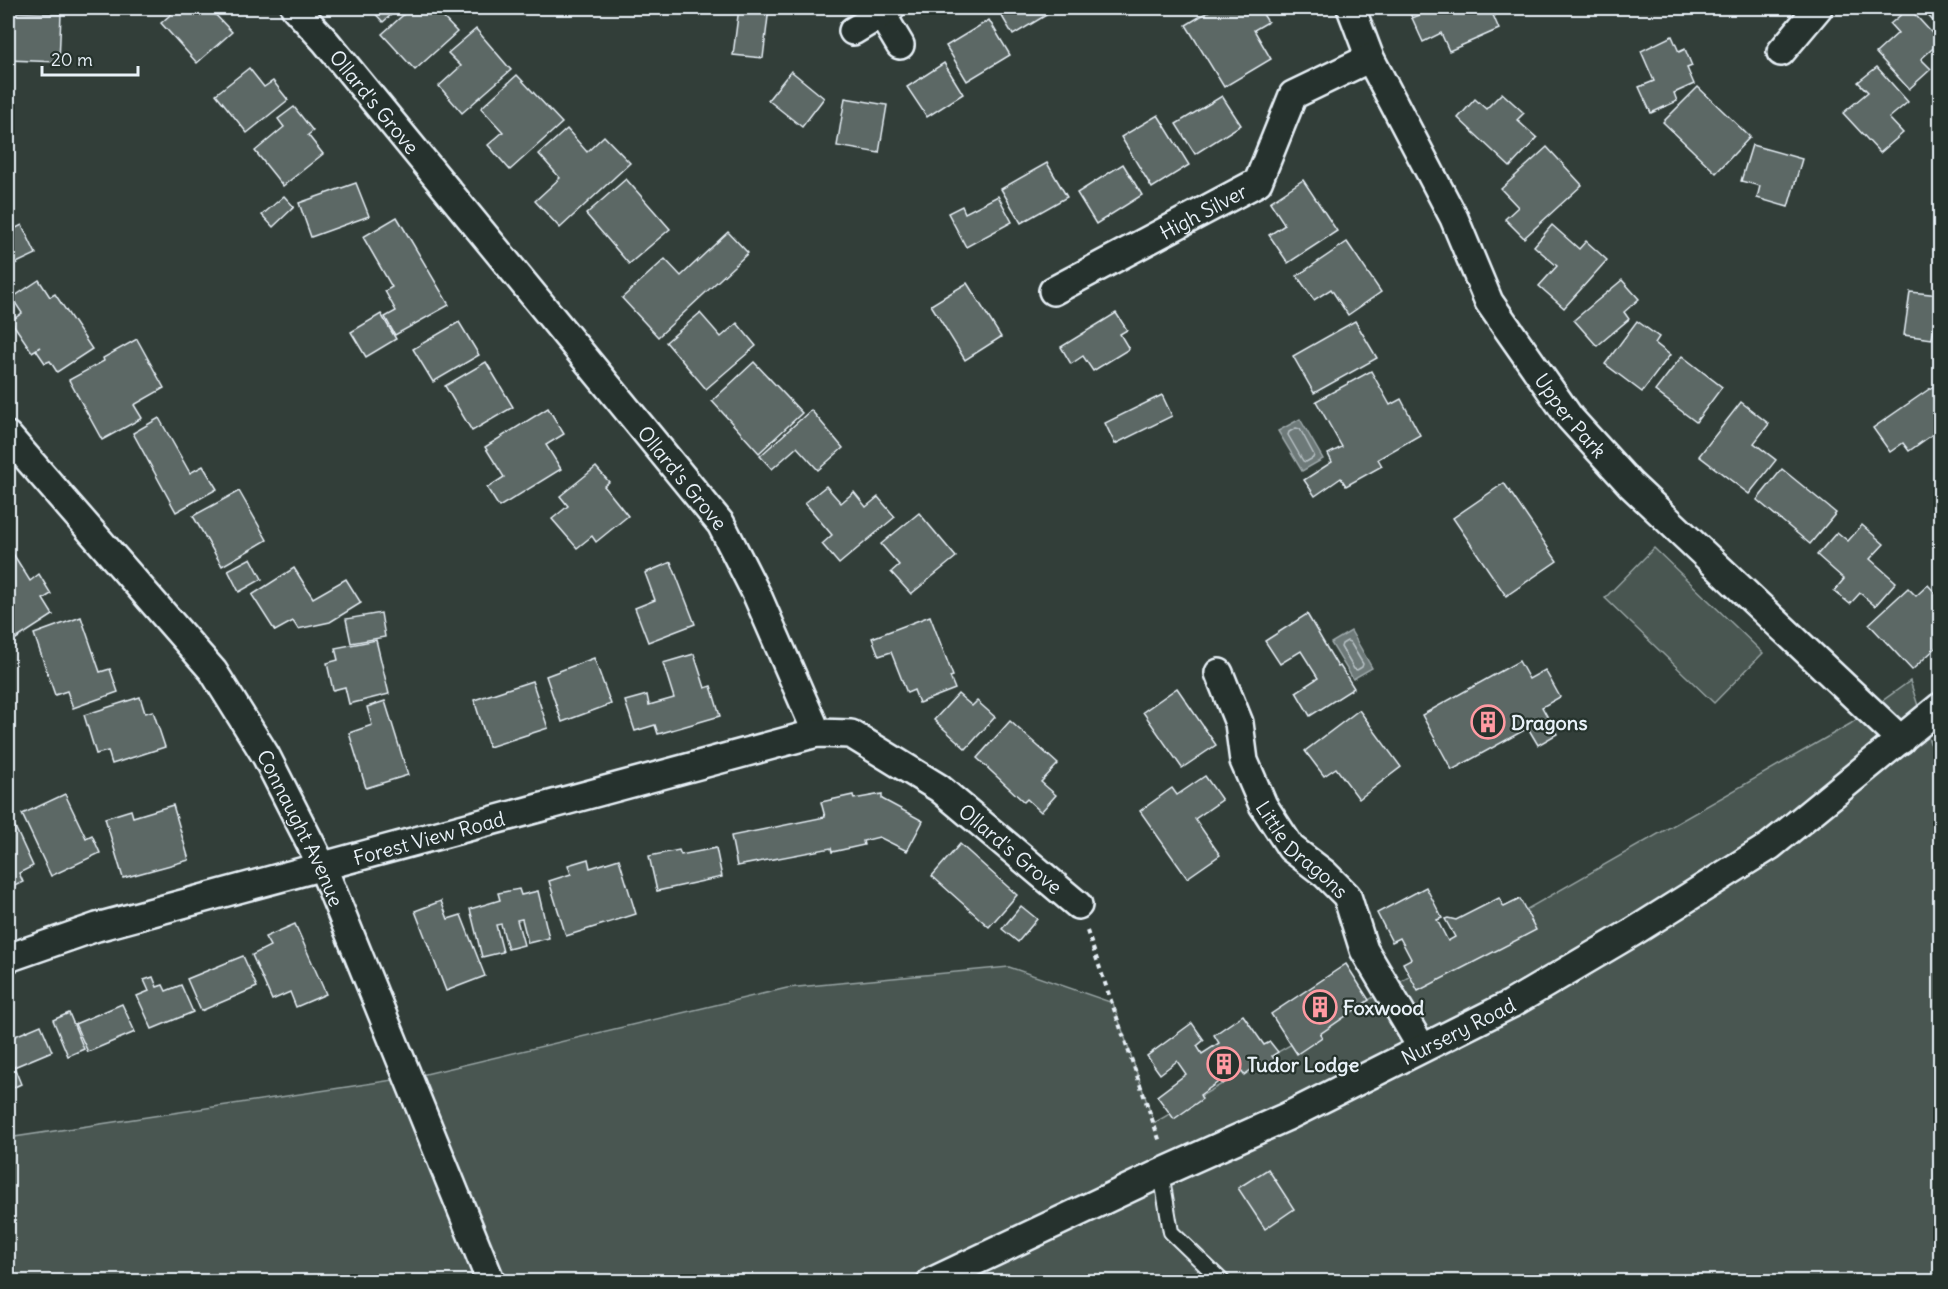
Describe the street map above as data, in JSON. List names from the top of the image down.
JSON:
{
  "streets": {
    "street": [
      "Ollard's Grove",
      "High Silver",
      "Upper Park",
      "Connaught Avenue",
      "Forest View Road",
      "Little Dragons",
      "Nursery Road"
    ]
  },
  "crossings": [
    ["Ollard's Grove", "Forest View Road"],
    ["High Silver", "Upper Park"],
    ["Upper Park", "Nursery Road"],
    ["Connaught Avenue", "Forest View Road"],
    ["Little Dragons", "Nursery Road"]
  ],
  "places": {
    "building": ["Dragons", "Foxwood", "Tudor Lodge"]
  },
  "scale_bar": "20 m"
}
